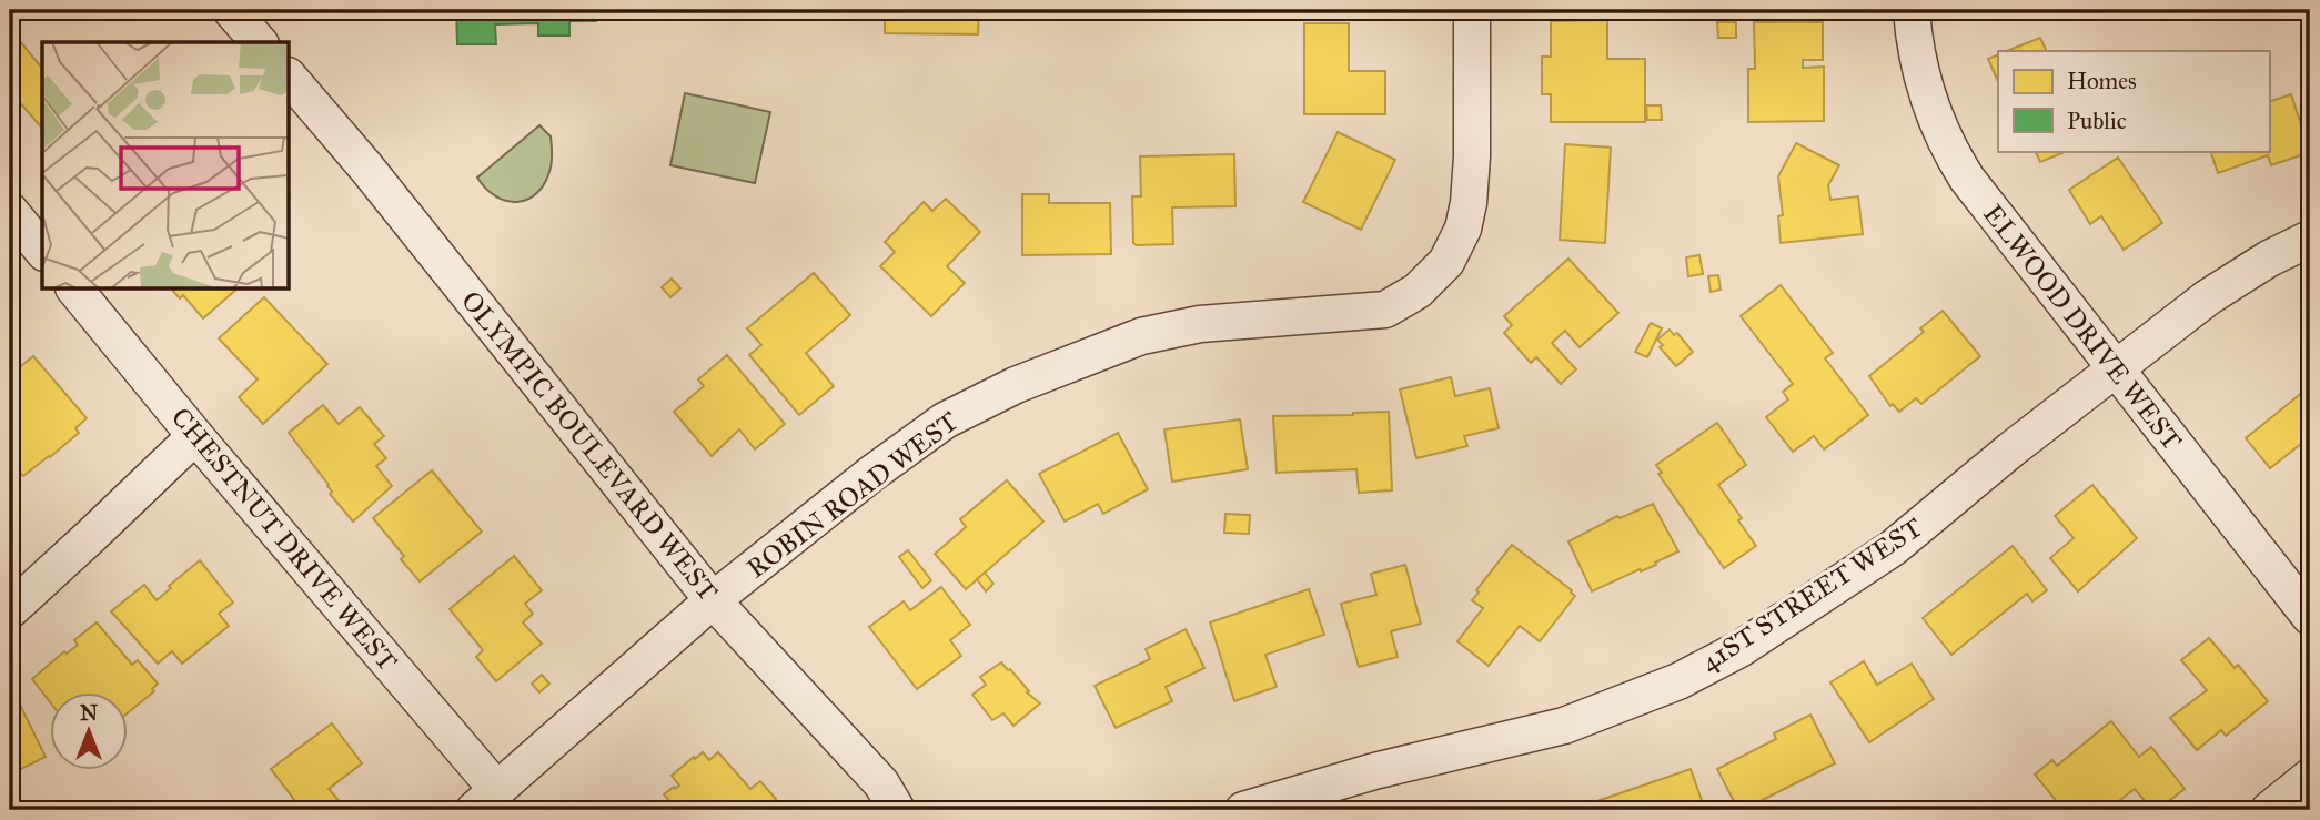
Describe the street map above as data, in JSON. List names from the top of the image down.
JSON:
{
  "streets": {
    "street": [
      "ELWOOD DRIVE WEST",
      "OLYMPIC BOULEVARD WEST",
      "ROBIN ROAD WEST",
      "CHESTNUT DRIVE WEST",
      "41ST STREET WEST"
    ]
  },
  "crossings": [
    ["ELWOOD DRIVE WEST", "41ST STREET WEST"],
    ["OLYMPIC BOULEVARD WEST", "ROBIN ROAD WEST"],
    ["ROBIN ROAD WEST", "CHESTNUT DRIVE WEST"]
  ],
  "legend": ["Homes", "Public"],
  "north": "top"
}
